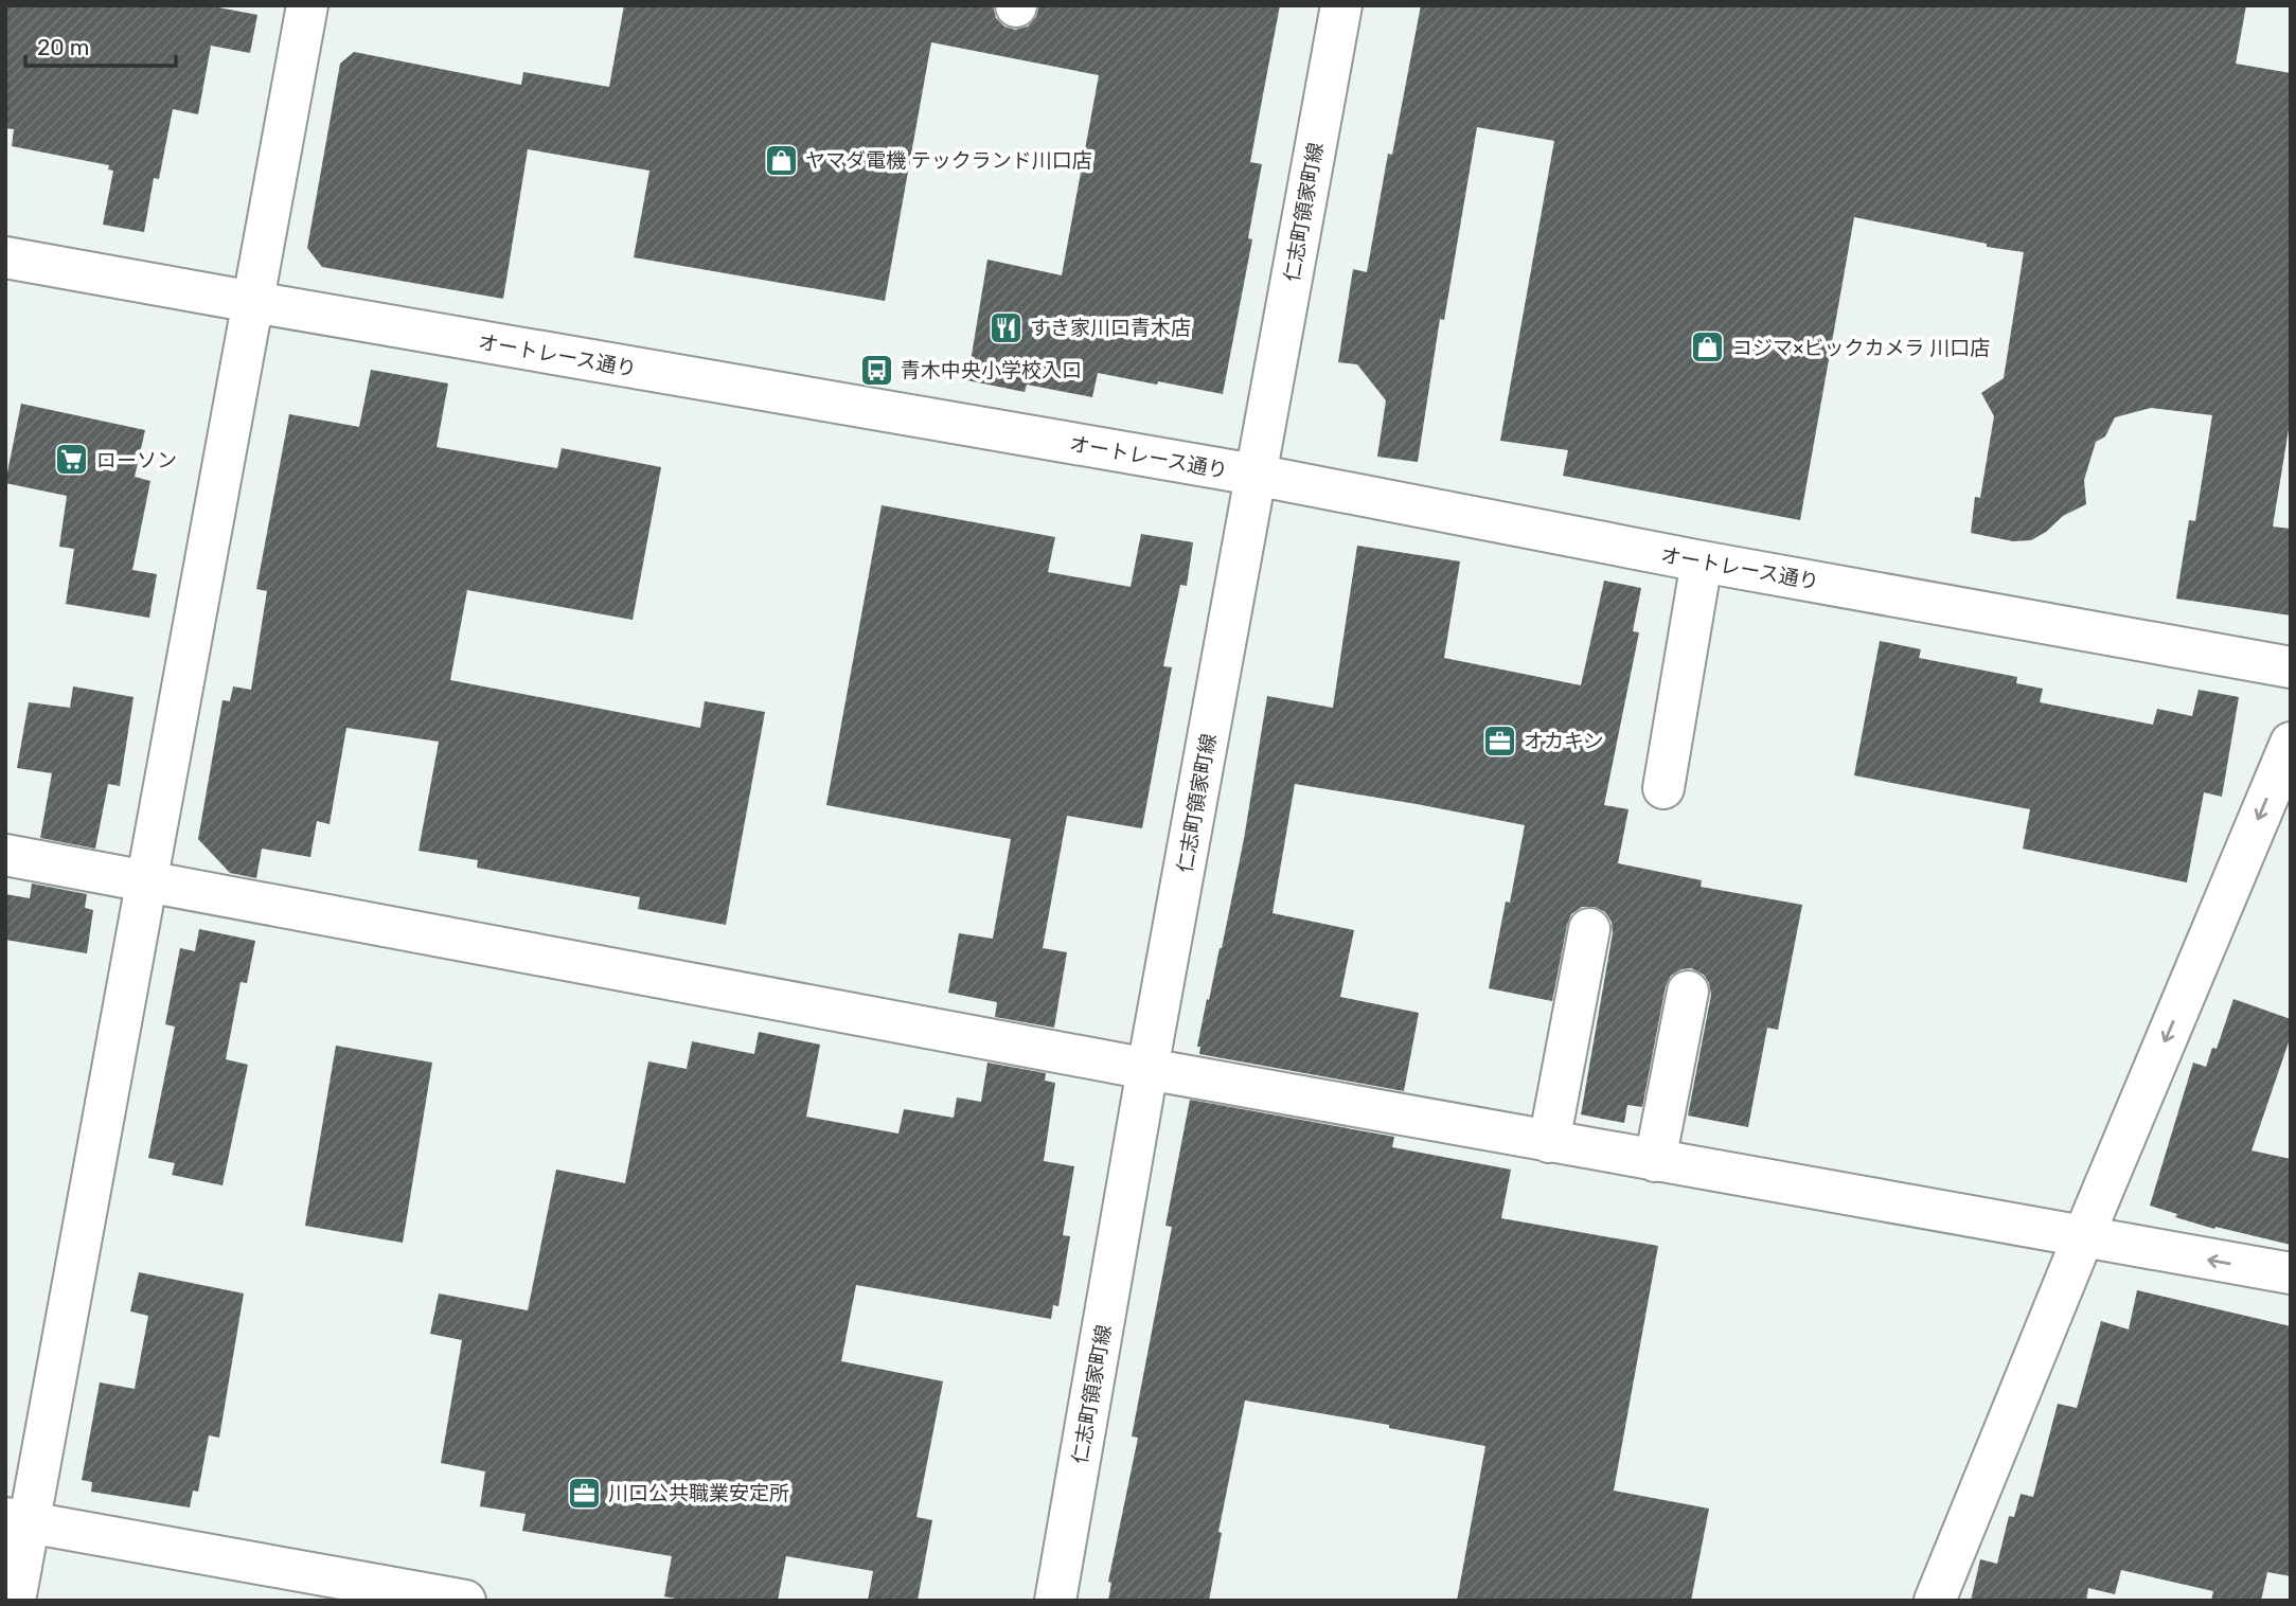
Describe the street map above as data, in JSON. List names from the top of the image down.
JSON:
{
  "streets": {
    "street": ["仁志町領家町線", "オートレース通り"]
  },
  "crossings": [
    ["仁志町領家町線", "オートレース通り"]
  ],
  "places": {
    "shop": ["ヤマダ電機 テックランド川口店", "コジマ×ビックカメラ 川口店"],
    "restaurant": ["すき家川口青木店"],
    "bus stop": ["青木中央小学校入口"],
    "supermarket": ["ローソン"],
    "office": ["オカキン", "川口公共職業安定所"]
  },
  "scale_bar": "20 m"
}
